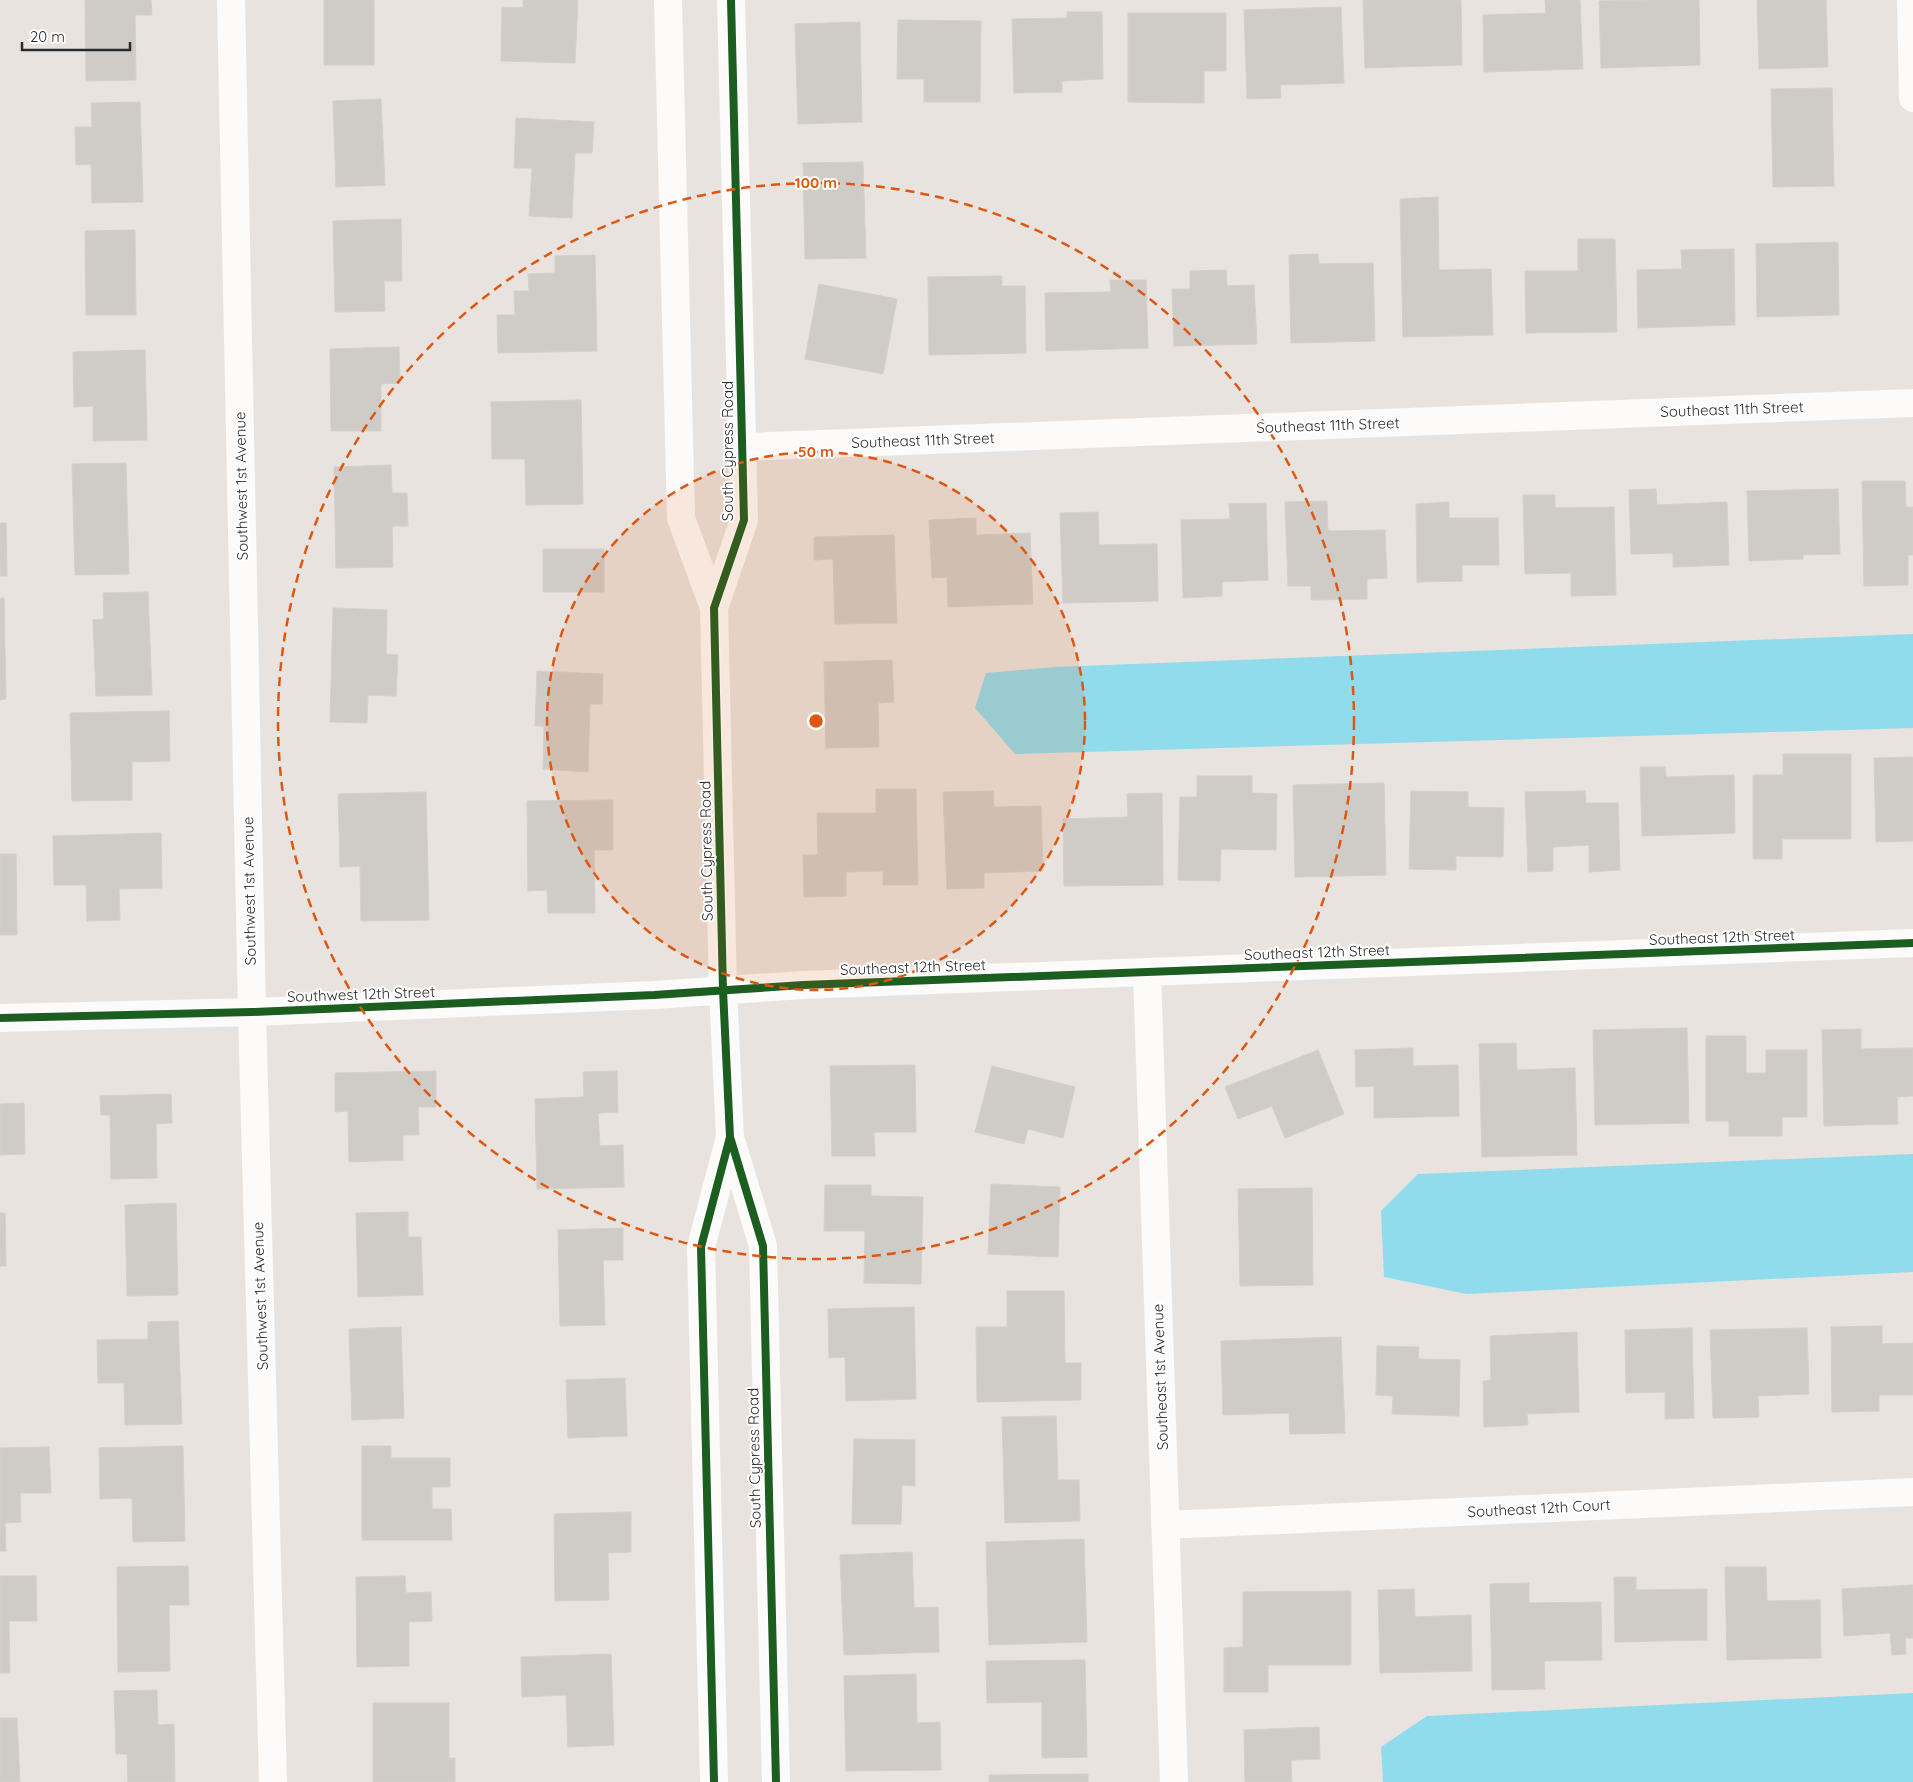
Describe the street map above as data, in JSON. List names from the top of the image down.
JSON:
{
  "streets": {
    "street": [
      "Southeast 11th Street",
      "South Cypress Road",
      "Southwest 1st Avenue",
      "Southeast 12th Street",
      "Southwest 12th Street",
      "Southeast 1st Avenue",
      "Southeast 12th Court"
    ]
  },
  "crossings": [
    ["Southeast 11th Street", "South Cypress Road"],
    ["South Cypress Road", "Southeast 12th Street"],
    ["South Cypress Road", "Southwest 12th Street"],
    ["Southwest 1st Avenue", "Southwest 12th Street"],
    ["Southeast 12th Street", "Southwest 12th Street"],
    ["Southeast 12th Street", "Southeast 1st Avenue"],
    ["Southeast 1st Avenue", "Southeast 12th Court"]
  ],
  "scale_bar": "20 m",
  "rings": ["100 m", "50 m"]
}
